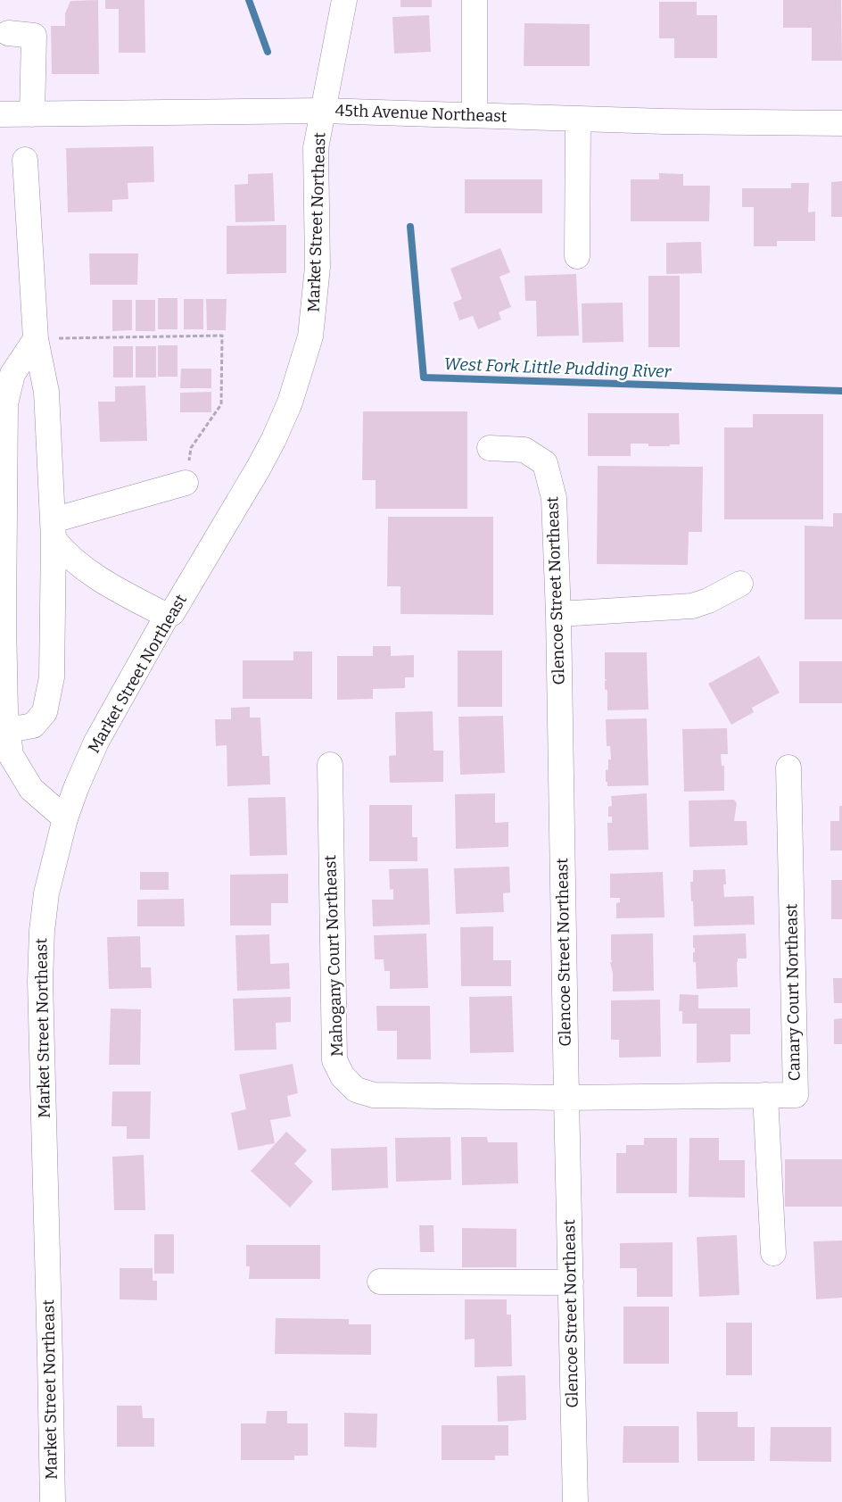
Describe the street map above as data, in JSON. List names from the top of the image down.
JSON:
{
  "streets": {
    "street": [
      "45th Avenue Northeast",
      "Market Street Northeast",
      "Glencoe Street Northeast",
      "Mahogany Court Northeast",
      "Canary Court Northeast"
    ]
  },
  "crossings": [
    ["45th Avenue Northeast", "Market Street Northeast"],
    ["Glencoe Street Northeast", "Mahogany Court Northeast"],
    ["Glencoe Street Northeast", "Canary Court Northeast"],
    ["Mahogany Court Northeast", "Canary Court Northeast"]
  ],
  "water": ["West Fork Little Pudding River"]
}
